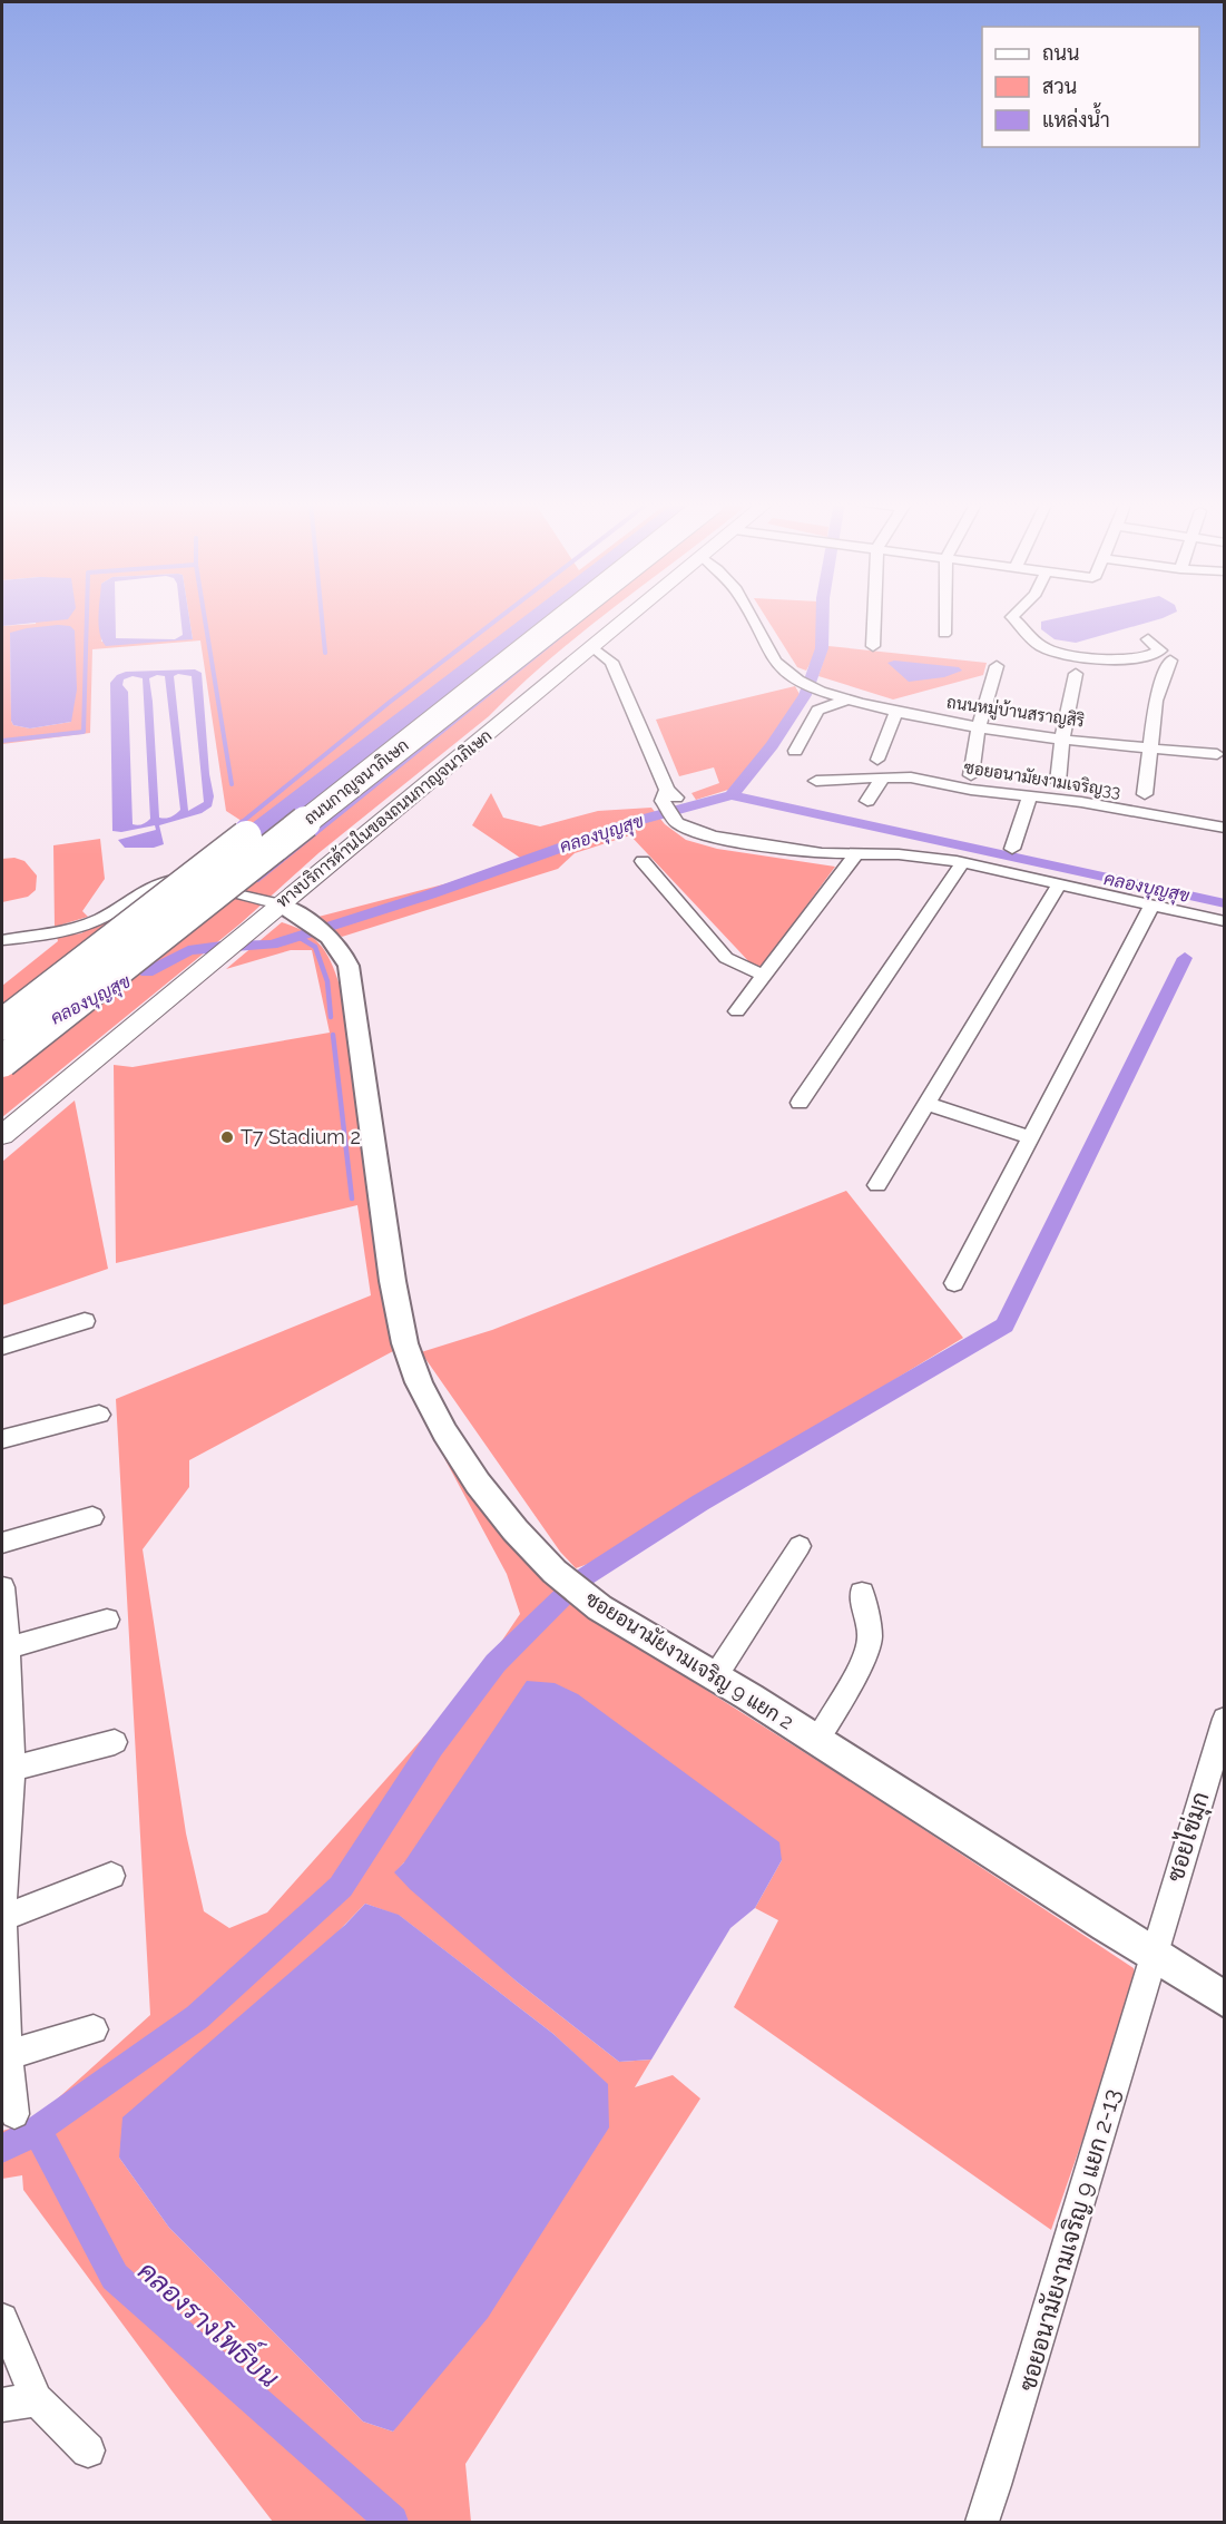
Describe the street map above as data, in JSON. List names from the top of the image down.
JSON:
{
  "streets": {
    "highway": ["ถนนกาญจนาภิเษก"],
    "main road": ["ทางบริการด้านในของถนนกาญจนาภิเษก"],
    "street": [
      "ถนนหมู่บ้านสราญสิริ",
      "ซอยอนามัยงามเจริญ33",
      "ซอยอนามัยงามเจริญ 9 แยก 2",
      "ซอยไข่มุก",
      "ซอยอนามัยงามเจริญ 9 แยก 2-13"
    ]
  },
  "crossings": [
    ["ทางบริการด้านในของถนนกาญจนาภิเษก", "ซอยอนามัยงามเจริญ 9 แยก 2"],
    ["ซอยอนามัยงามเจริญ 9 แยก 2", "ซอยไข่มุก"],
    ["ซอยอนามัยงามเจริญ 9 แยก 2", "ซอยอนามัยงามเจริญ 9 แยก 2-13"],
    ["ซอยไข่มุก", "ซอยอนามัยงามเจริญ 9 แยก 2-13"]
  ],
  "water": ["คลองบุญสุข", "คลองรางโพธิ์บน"],
  "places": ["T7 Stadium 2"],
  "legend": ["ถนน", "สวน", "แหล่งน้ำ"]
}
